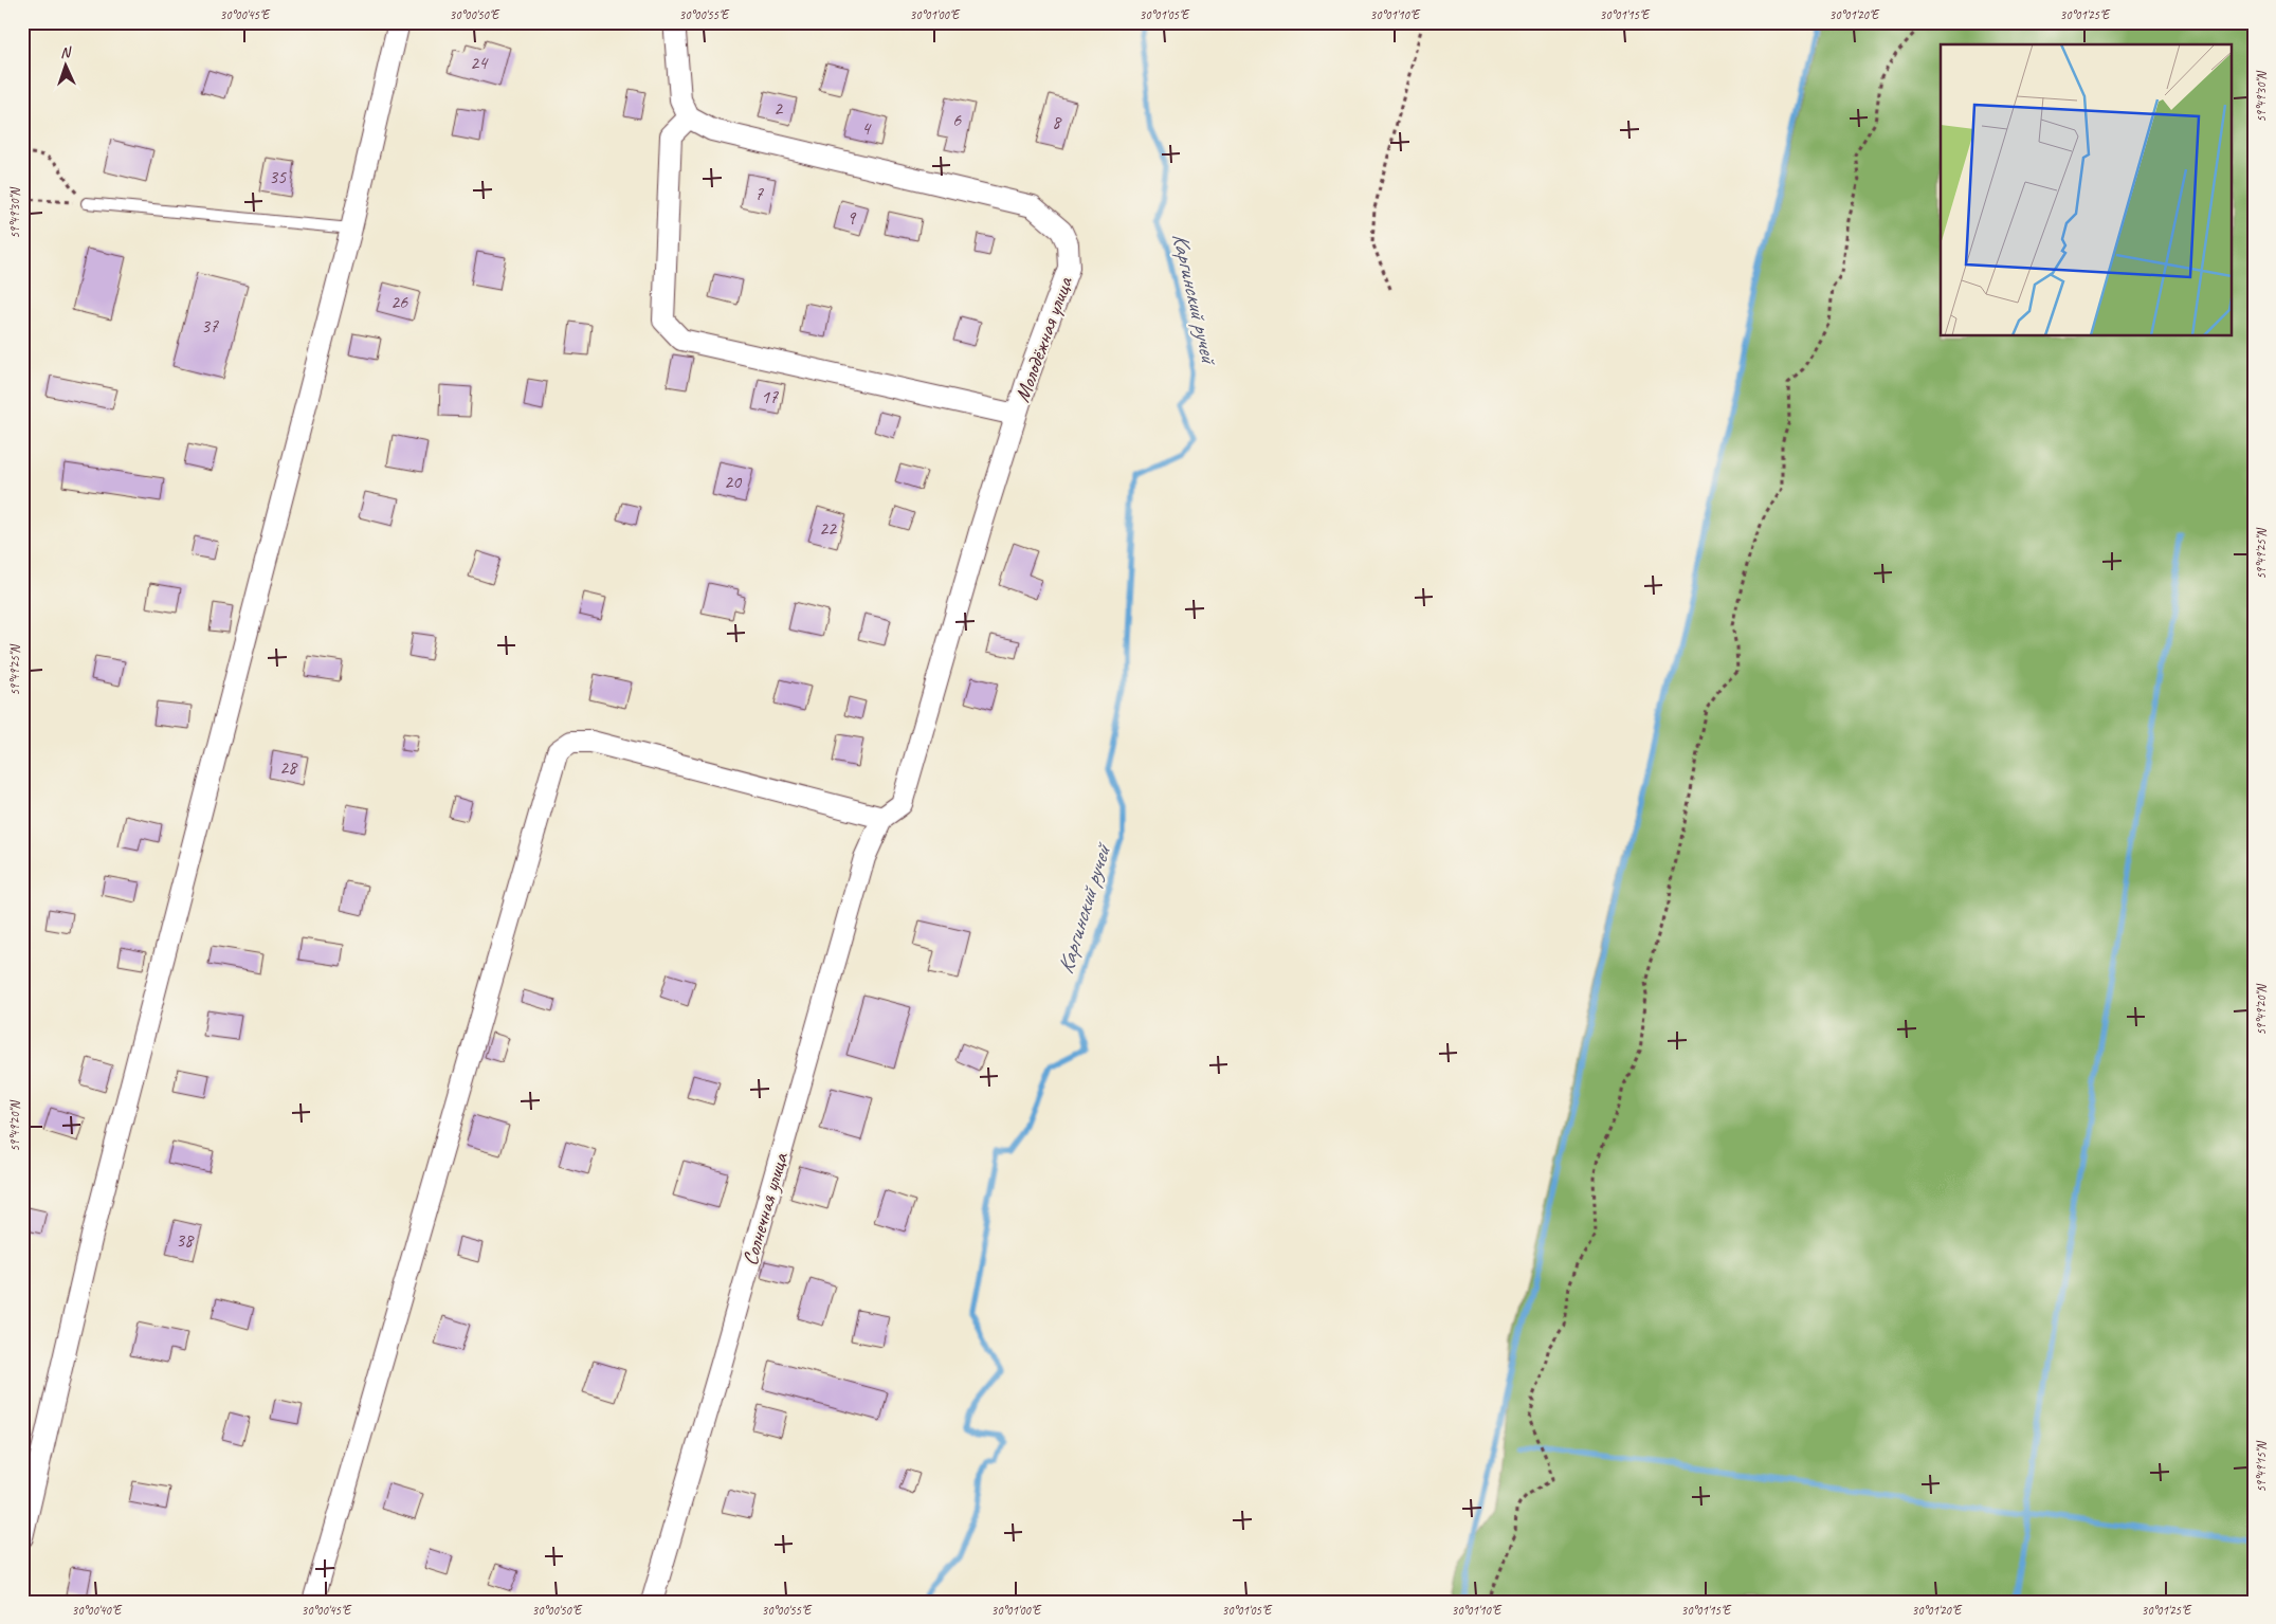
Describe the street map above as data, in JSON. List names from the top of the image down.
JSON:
{
  "streets": {
    "street": ["Молодёжная улица", "Солнечная улица"]
  },
  "crossings": [
    ["Молодёжная улица", "Солнечная улица"]
  ],
  "water": ["Каргинский ручей"],
  "house_numbers": [
    "24",
    "2",
    "6",
    "8",
    "4",
    "35",
    "7",
    "9",
    "26",
    "37",
    "17",
    "20",
    "22",
    "28",
    "38"
  ],
  "north": "top",
  "coordinates": [
    "30°00'45\"E",
    "30°00'50\"E",
    "30°00'55\"E",
    "30°01'00\"E",
    "30°01'05\"E",
    "30°01'10\"E",
    "30°01'15\"E",
    "30°01'20\"E",
    "30°01'25\"E",
    "59°49'30\"N",
    "59°49'25\"N",
    "59°49'20\"N",
    "59°49'15\"N",
    "30°00'40\"E"
  ]
}
